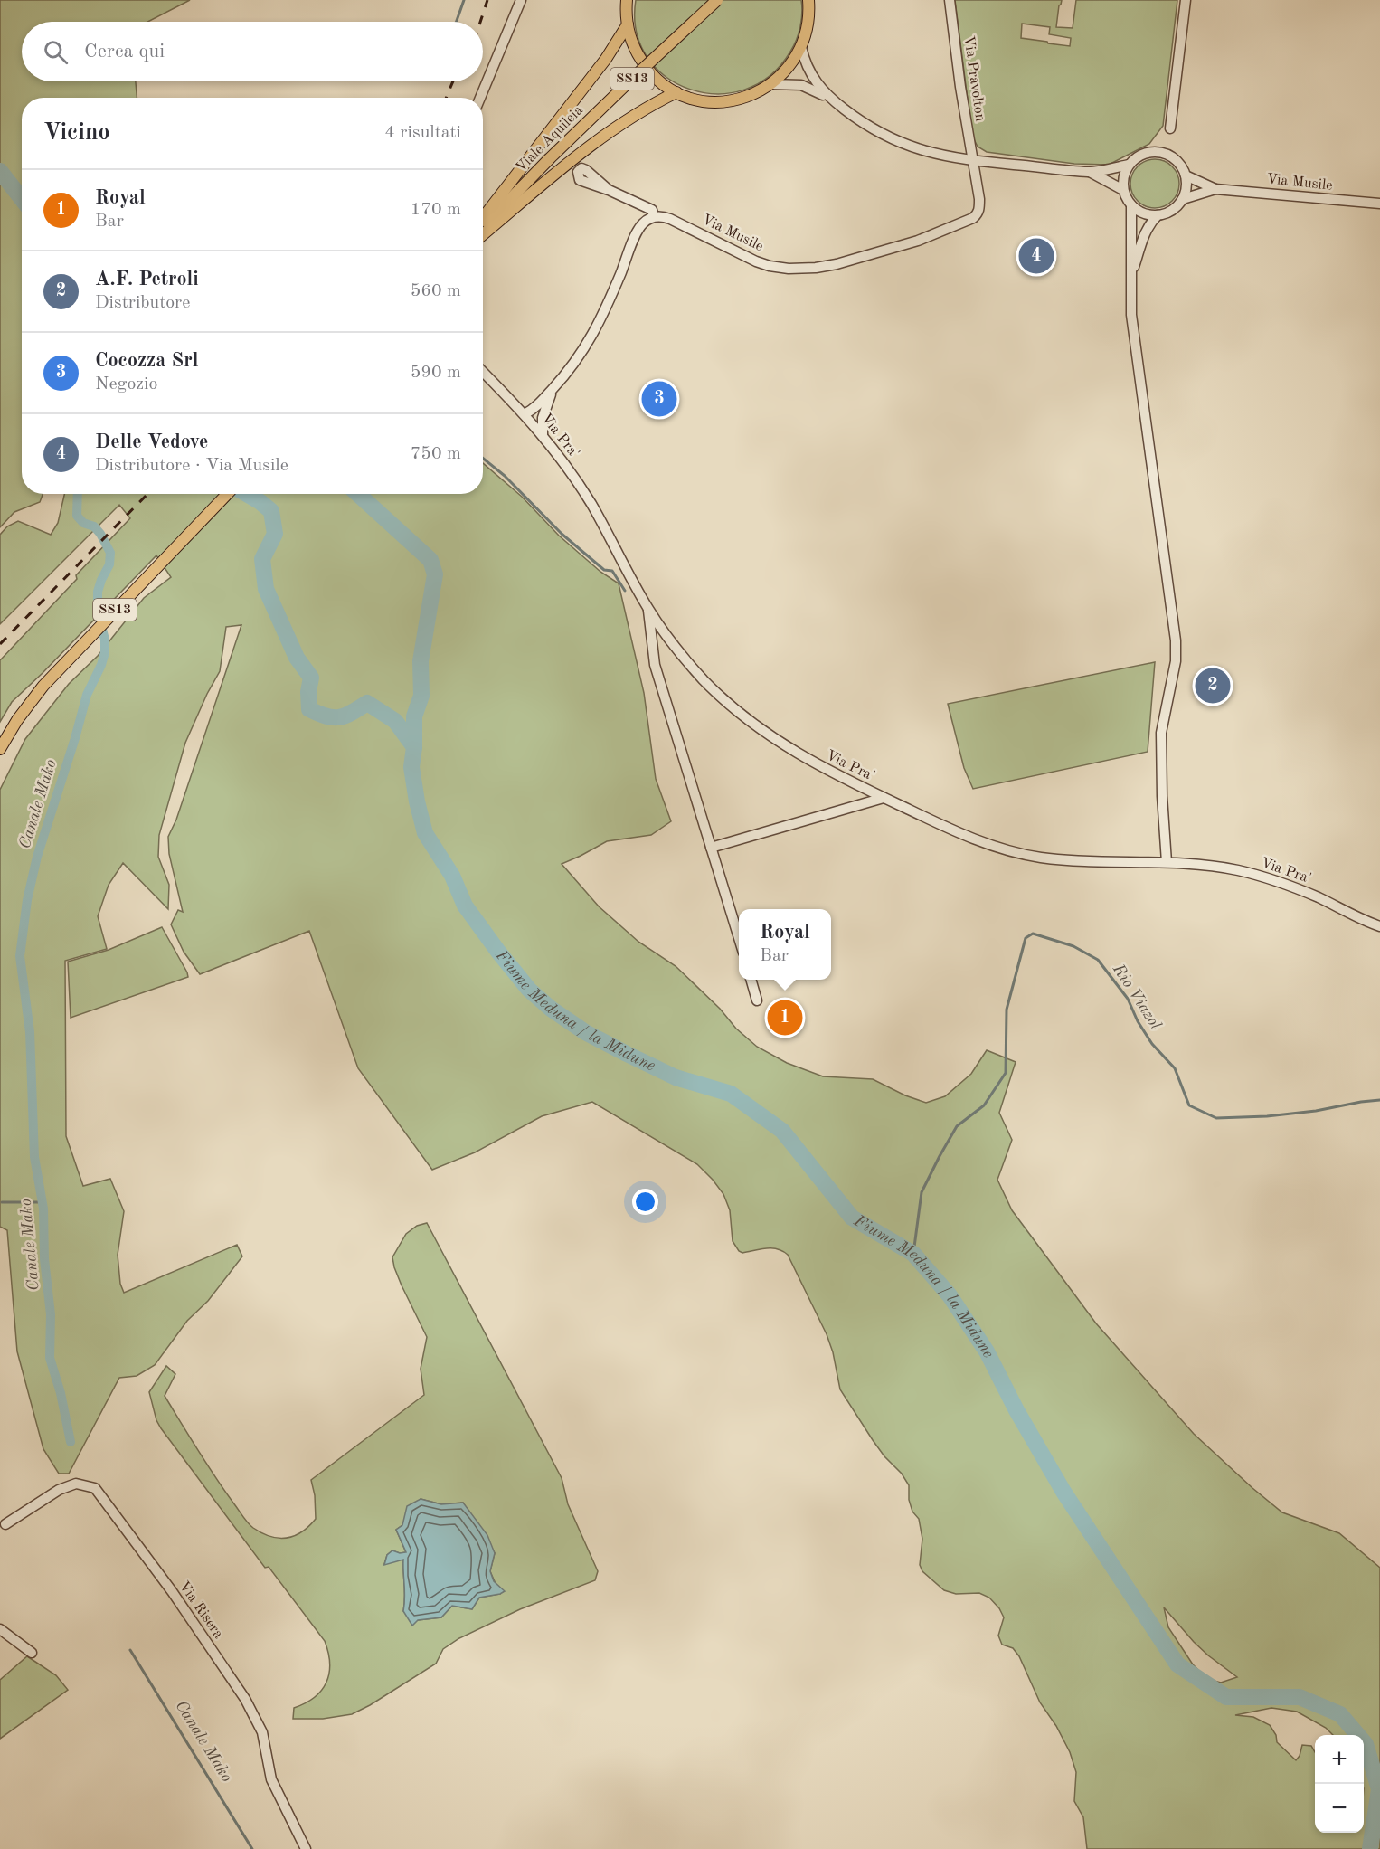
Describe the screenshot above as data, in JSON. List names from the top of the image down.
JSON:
{
  "streets": {
    "main road": ["SS13", "Viale Aquileia"],
    "street": [
      "Via Pravolton",
      "Via Musile",
      "Via Pra'",
      "Via Risera"
    ]
  },
  "crossings": [
    ["Via Pravolton", "Via Musile"]
  ],
  "water": ["Canale Mako", "Rio Viazol", "Fiume Meduna / la Midune"],
  "page": {
    "search": "Cerca qui",
    "heading": ["Vicino", "4 risultati"],
    "list": [
      {
        "mark": "1",
        "name": "Royal",
        "note": "Bar",
        "value": "170 m"
      },
      {
        "mark": "2",
        "name": "A.F. Petroli",
        "note": "Distributore",
        "value": "560 m"
      },
      {
        "mark": "3",
        "name": "Cocozza Srl",
        "note": "Negozio",
        "value": "590 m"
      },
      {
        "mark": "4",
        "name": "Delle Vedove",
        "note": "Distributore · Via Musile",
        "value": "750 m"
      }
    ],
    "pins": [
      "4",
      "3",
      "2",
      "1"
    ],
    "popup": ["Royal", "Bar"],
    "map_buttons": ["+", "−"]
  }
}
